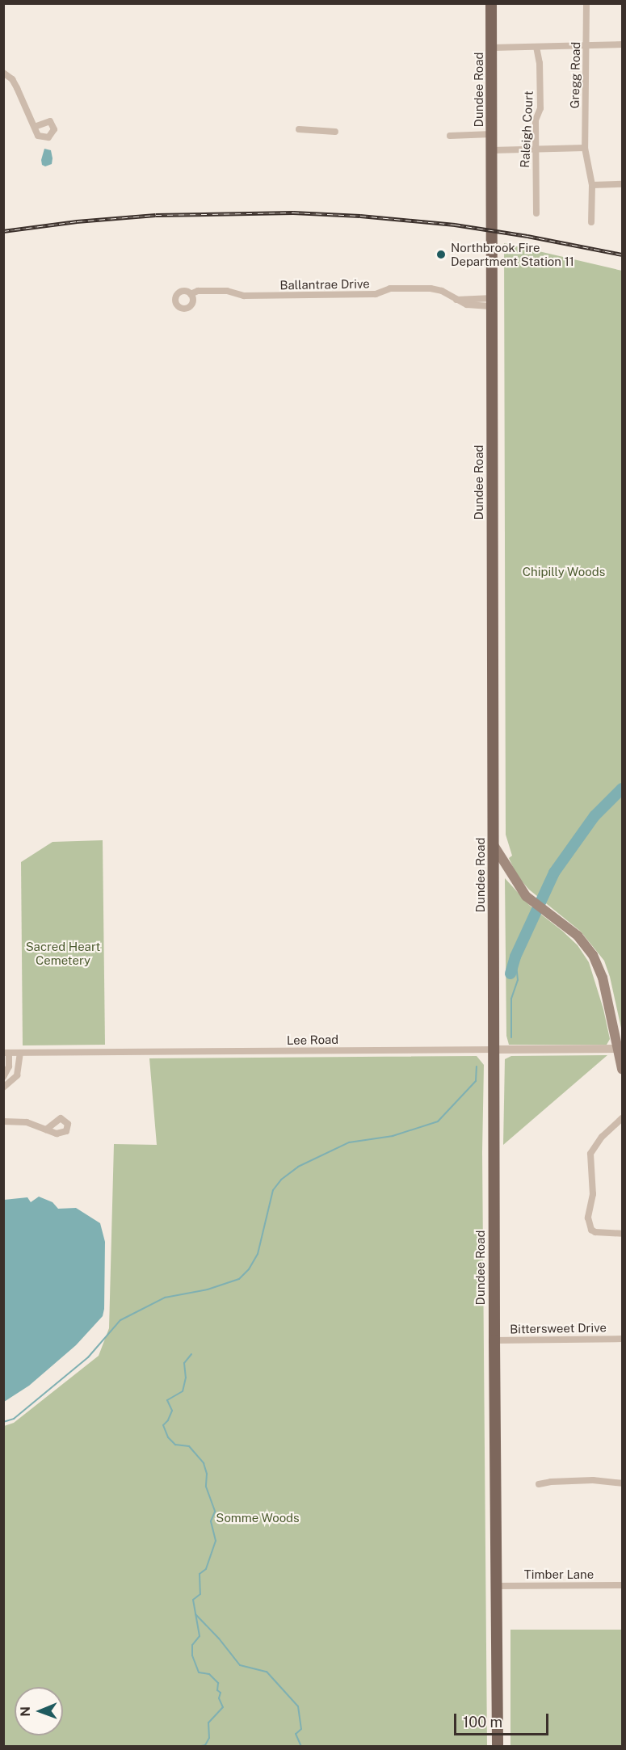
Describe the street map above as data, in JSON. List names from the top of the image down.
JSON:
{
  "streets": {
    "main road": ["Dundee Road"],
    "street": [
      "Gregg Road",
      "Raleigh Court",
      "Ballantrae Drive",
      "Lee Road",
      "Bittersweet Drive",
      "Timber Lane"
    ]
  },
  "crossings": [
    ["Dundee Road", "Ballantrae Drive"],
    ["Dundee Road", "Lee Road"],
    ["Dundee Road", "Bittersweet Drive"],
    ["Dundee Road", "Timber Lane"]
  ],
  "parks": ["Chipilly Woods", "Sacred Heart Cemetery", "Somme Woods"],
  "places": ["Northbrook Fire Department Station 11"],
  "scale_bar": "100 m",
  "north": "left"
}
